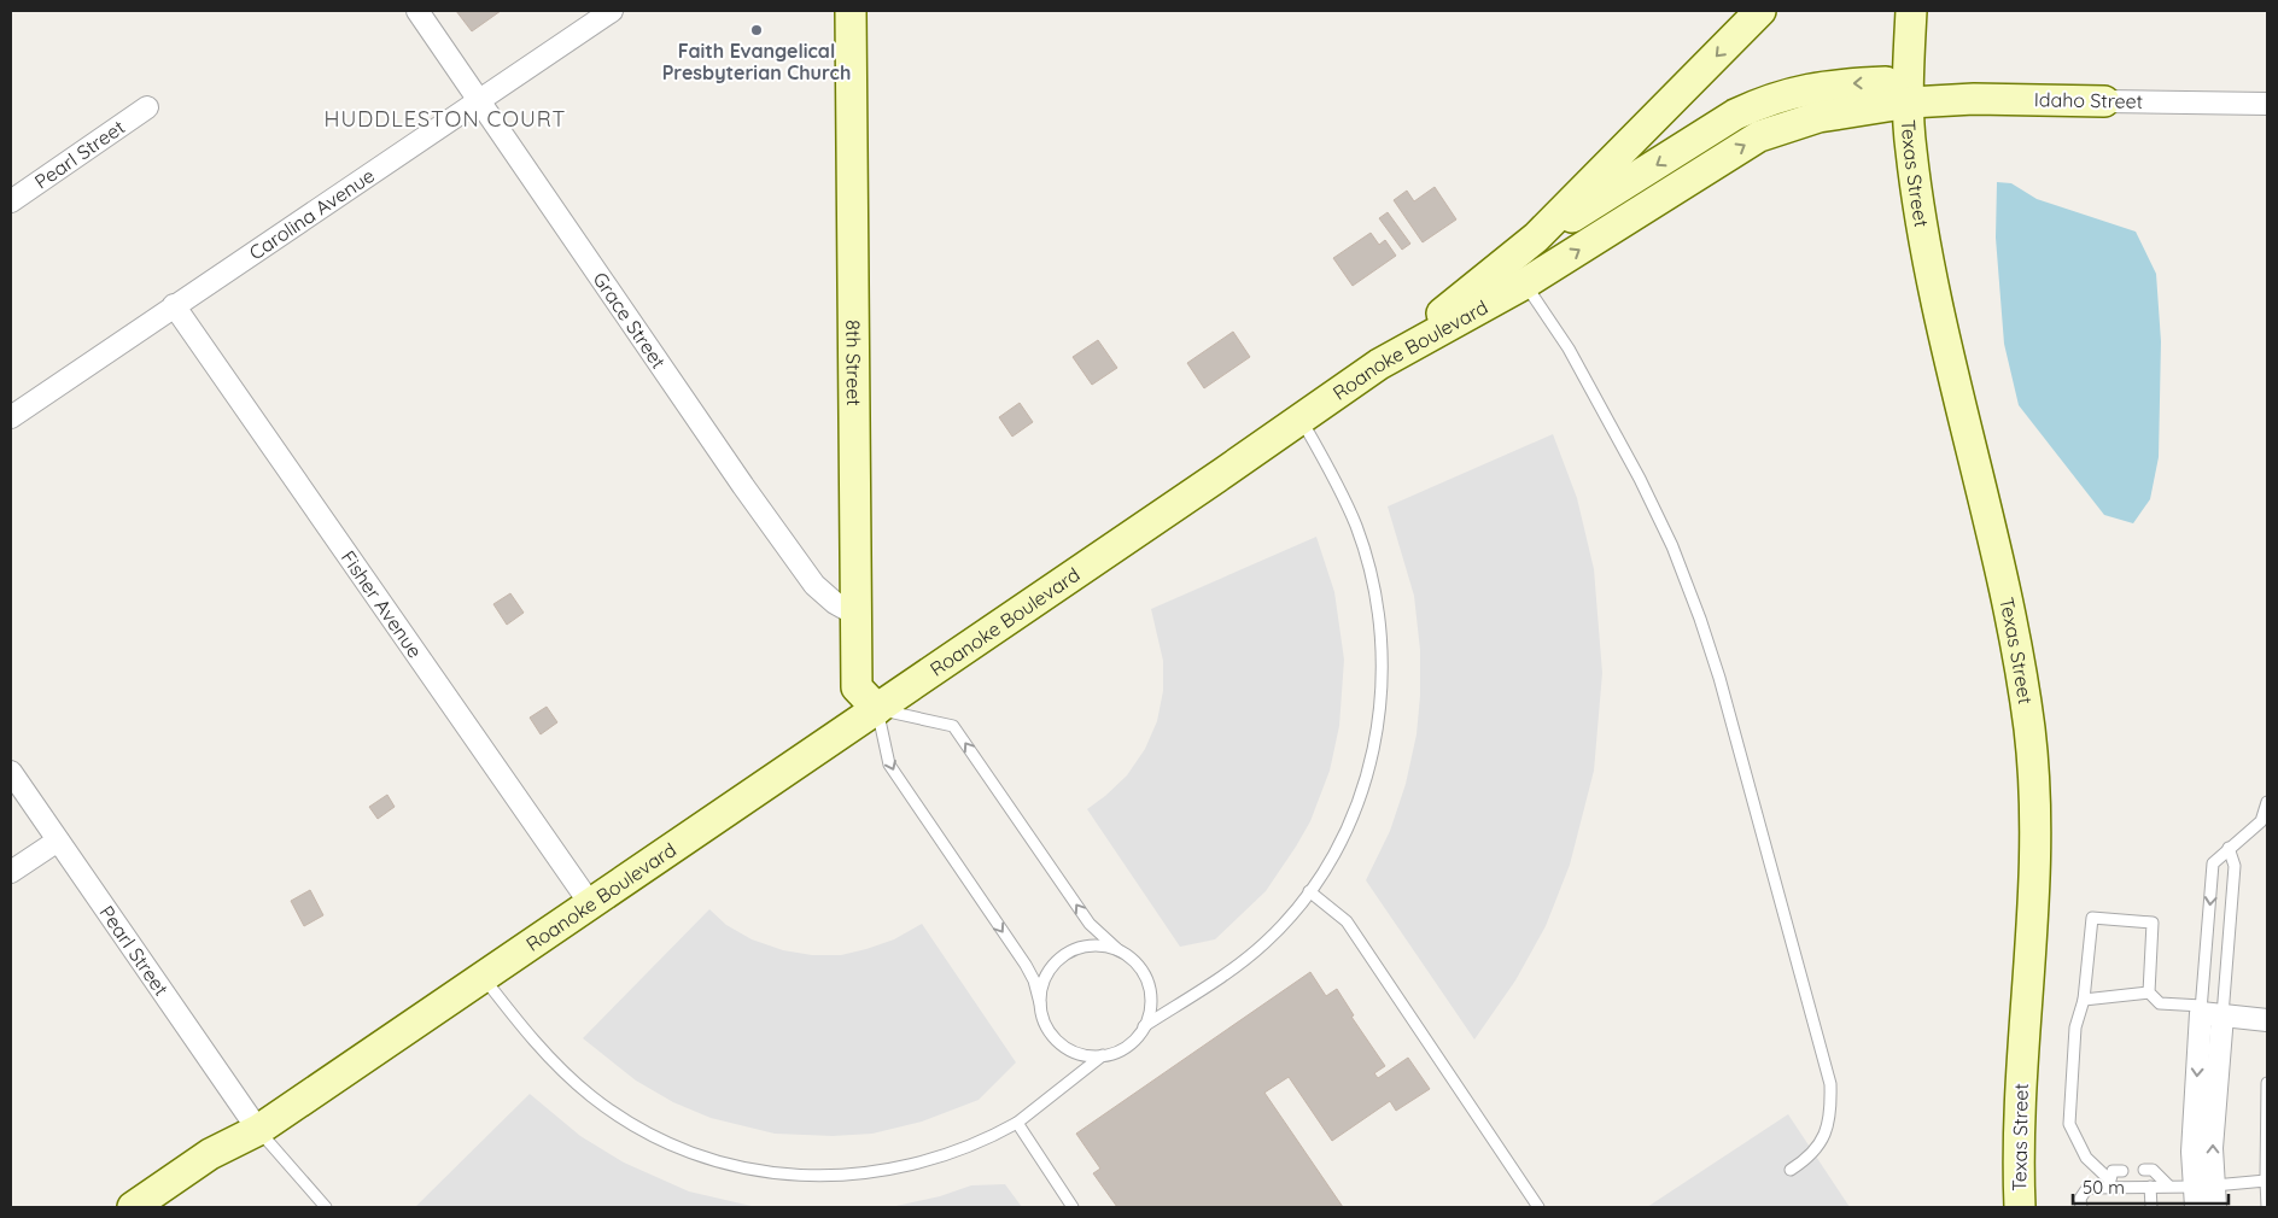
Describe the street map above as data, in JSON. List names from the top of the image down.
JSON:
{
  "streets": {
    "main road": [
      "Idaho Street",
      "Texas Street",
      "Roanoke Boulevard",
      "8th Street"
    ],
    "street": [
      "Pearl Street",
      "Carolina Avenue",
      "Grace Street",
      "Fisher Avenue"
    ]
  },
  "crossings": [
    ["Idaho Street", "Texas Street"],
    ["Pearl Street", "Roanoke Boulevard"],
    ["Carolina Avenue", "Grace Street"],
    ["Carolina Avenue", "Fisher Avenue"],
    ["Grace Street", "8th Street"],
    ["Roanoke Boulevard", "8th Street"],
    ["Roanoke Boulevard", "Fisher Avenue"]
  ],
  "districts": ["HUDDLESTON COURT"],
  "places": ["Faith Evangelical Presbyterian Church"],
  "scale_bar": "50 m"
}
